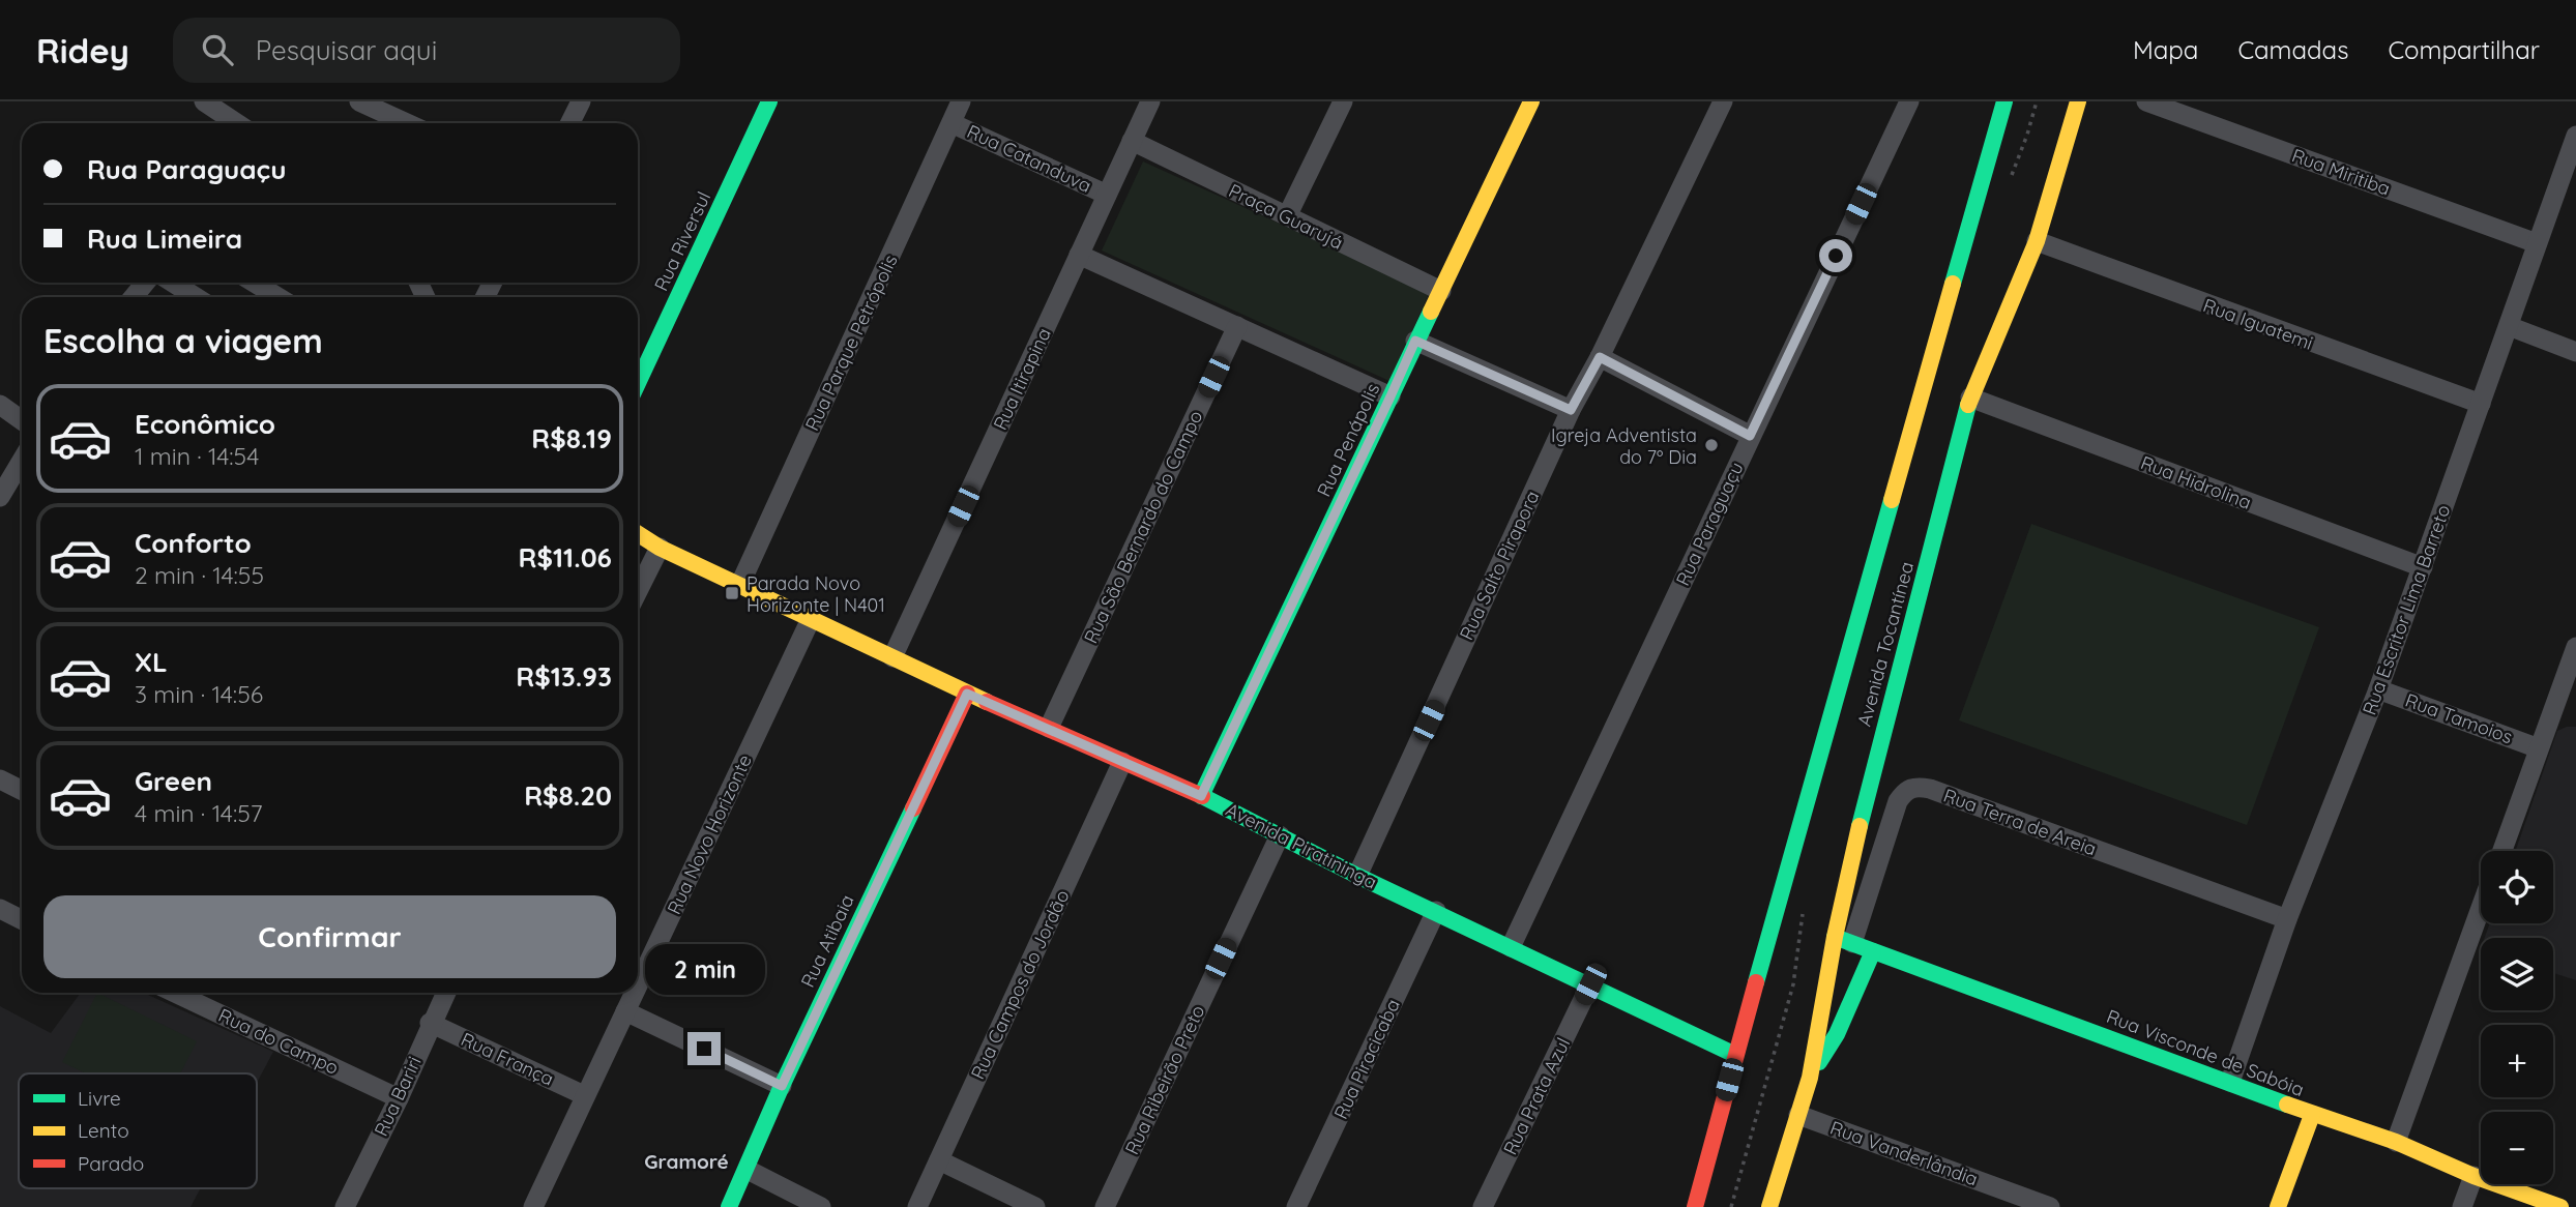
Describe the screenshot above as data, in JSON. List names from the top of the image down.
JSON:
{
  "streets": {
    "street": [
      "Rua Catanduva",
      "Rua Miritiba",
      "Praça Guarujá",
      "Rua Riversul",
      "Rua Iguatemi",
      "Rua Parque Petrópolis",
      "Rua Itirapina",
      "Rua Penápolis",
      "Rua Hidrolina",
      "Rua Paraguaçu",
      "Rua São Bernardo do Campo",
      "Rua Salto Pirapora",
      "Rua Escritor Lima Barreto",
      "Avenida Tocantínea",
      "Rua Tamoios",
      "Rua Terra de Areia",
      "Rua Novo Horizonte",
      "Avenida Piratininga",
      "Rua Atibaia",
      "Rua Campos do Jordão",
      "Rua do Campo",
      "Rua Visconde de Sabóia",
      "Rua França",
      "Rua Piracicaba",
      "Rua Ribeirão Preto",
      "Rua Bariri",
      "Rua Prata Azul",
      "Rua Vanderlândia"
    ]
  },
  "crossings": [
    ["Rua Catanduva", "Rua Parque Petrópolis"],
    ["Rua Catanduva", "Rua Itirapina"],
    ["Rua Miritiba", "Rua Escritor Lima Barreto"],
    ["Praça Guarujá", "Rua Itirapina"],
    ["Praça Guarujá", "Rua Penápolis"],
    ["Rua Iguatemi", "Rua Escritor Lima Barreto"],
    ["Rua Iguatemi", "Avenida Tocantínea"],
    ["Rua Parque Petrópolis", "Avenida Piratininga"],
    ["Rua Itirapina", "Avenida Piratininga"],
    ["Rua Penápolis", "Avenida Piratininga"],
    ["Rua Hidrolina", "Rua Escritor Lima Barreto"],
    ["Rua Hidrolina", "Avenida Tocantínea"],
    ["Rua Paraguaçu", "Avenida Piratininga"],
    ["Rua São Bernardo do Campo", "Avenida Piratininga"],
    ["Rua Salto Pirapora", "Avenida Piratininga"],
    ["Rua Escritor Lima Barreto", "Rua Tamoios"],
    ["Rua Escritor Lima Barreto", "Rua Terra de Areia"],
    ["Rua Escritor Lima Barreto", "Rua Visconde de Sabóia"],
    ["Avenida Tocantínea", "Rua Terra de Areia"],
    ["Avenida Tocantínea", "Avenida Piratininga"],
    ["Avenida Tocantínea", "Rua Visconde de Sabóia"],
    ["Avenida Tocantínea", "Rua Vanderlândia"],
    ["Rua Terra de Areia", "Rua Visconde de Sabóia"],
    ["Rua Novo Horizonte", "Avenida Piratininga"],
    ["Rua Novo Horizonte", "Rua França"],
    ["Avenida Piratininga", "Rua Atibaia"],
    ["Avenida Piratininga", "Rua Campos do Jordão"],
    ["Avenida Piratininga", "Rua Piracicaba"],
    ["Avenida Piratininga", "Rua Ribeirão Preto"],
    ["Avenida Piratininga", "Rua Prata Azul"],
    ["Rua do Campo", "Rua Bariri"],
    ["Rua França", "Rua Bariri"]
  ],
  "districts": ["Gramoré"],
  "places": {
    "other": ["Igreja Adventista do 7º Dia"],
    "transit": ["Parada Novo Horizonte | N401"]
  },
  "legend": ["Livre", "Lento", "Parado"],
  "page": {
    "header": "Ridey",
    "search": "Pesquisar aqui",
    "nav": ["Mapa", "Camadas", "Compartilhar"],
    "banner": ["Rua Paraguaçu", "Rua Limeira"],
    "heading": "Escolha a viagem",
    "list": [
      {
        "name": "Econômico",
        "note": "1 min · 14:54",
        "value": "R$8.19"
      },
      {
        "name": "Conforto",
        "note": "2 min · 14:55",
        "value": "R$11.06"
      },
      {
        "name": "XL",
        "note": "3 min · 14:56",
        "value": "R$13.93"
      },
      {
        "name": "Green",
        "note": "4 min · 14:57",
        "value": "R$8.20"
      }
    ],
    "map_buttons": ["+", "−"],
    "buttons": "Confirmar",
    "bubble": "2 min"
  }
}
